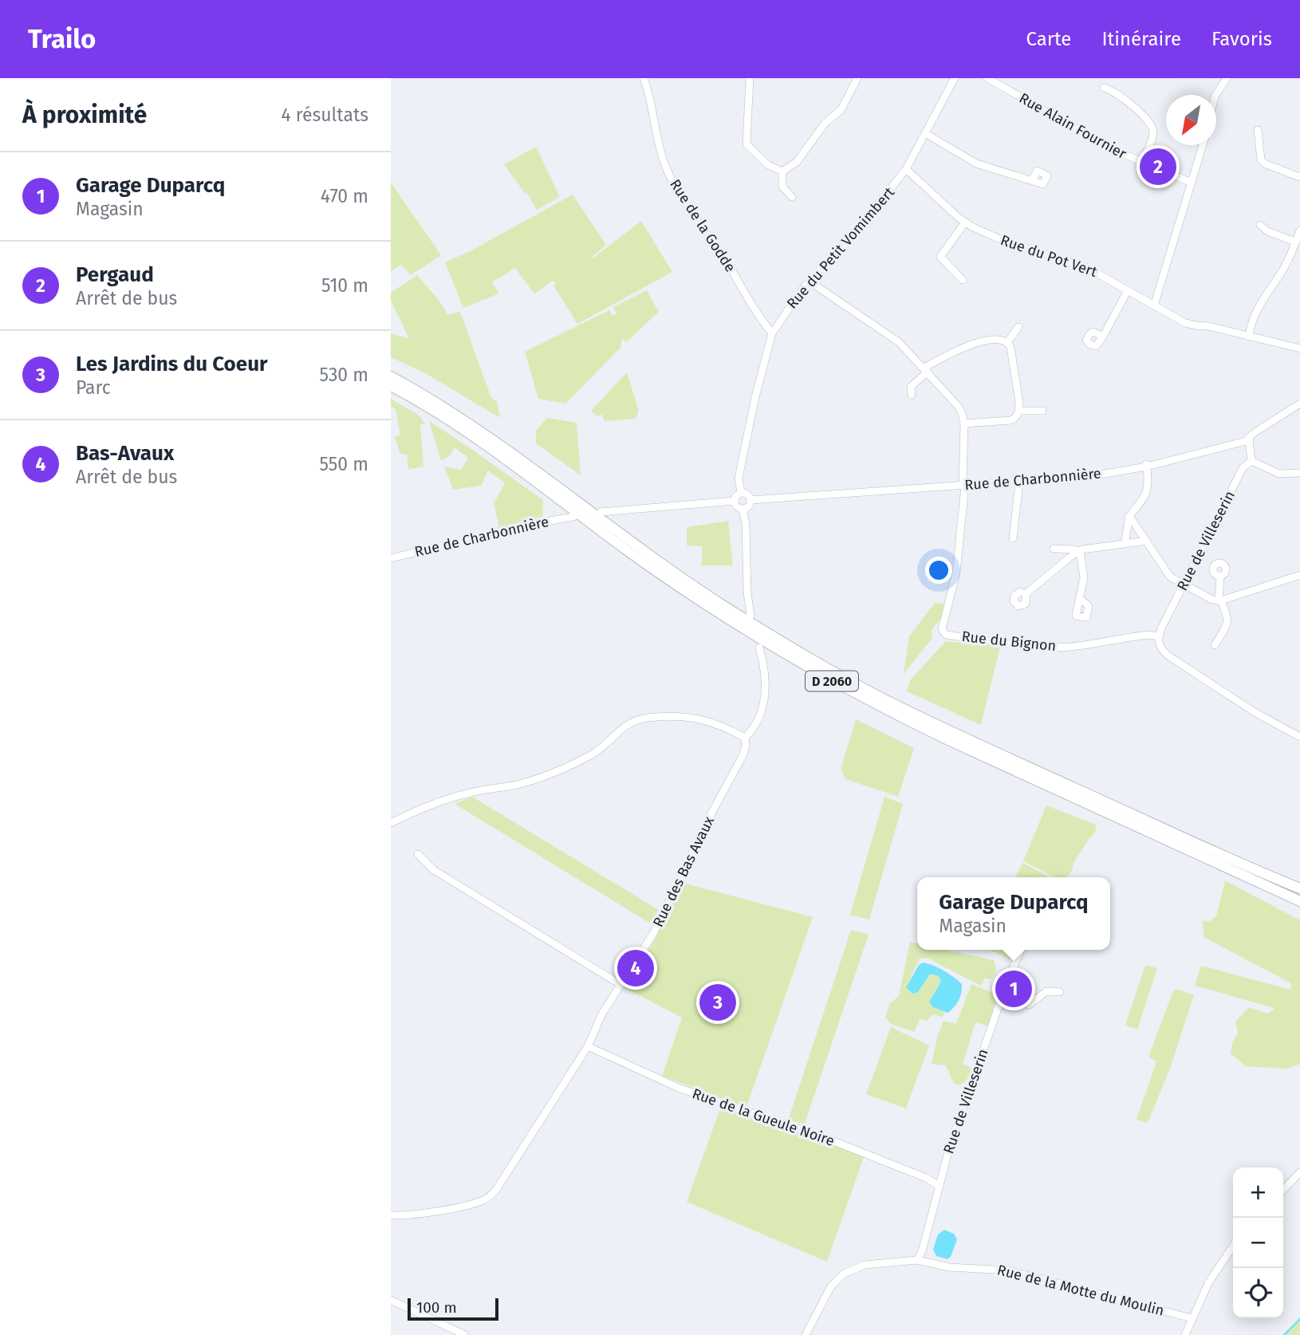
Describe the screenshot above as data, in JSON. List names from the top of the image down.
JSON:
{
  "streets": {
    "highway": ["D 2060"],
    "street": [
      "Rue Alain Fournier",
      "Rue de la Godde",
      "Rue du Petit Vomimbert",
      "Rue du Pot Vert",
      "Rue de Charbonnière",
      "Rue de Villeserin",
      "Rue du Bignon",
      "Rue des Bas Avaux",
      "Rue de la Gueule Noire",
      "Rue de la Motte du Moulin"
    ]
  },
  "crossings": [
    ["Rue de la Godde", "Rue du Petit Vomimbert"],
    ["Rue du Petit Vomimbert", "Rue du Pot Vert"],
    ["Rue du Petit Vomimbert", "Rue de Charbonnière"],
    ["Rue de Charbonnière", "Rue du Bignon"],
    ["Rue de Villeserin", "Rue du Bignon"],
    ["Rue de Villeserin", "Rue de la Gueule Noire"],
    ["Rue de Villeserin", "Rue de la Motte du Moulin"],
    ["Rue des Bas Avaux", "Rue de la Gueule Noire"]
  ],
  "scale_bar": "100 m",
  "north": "bottom left",
  "page": {
    "header": "Trailo",
    "nav": ["Carte", "Itinéraire", "Favoris"],
    "heading": ["À proximité", "4 résultats"],
    "pins": [
      "2",
      "4",
      "1",
      "3"
    ],
    "list": [
      {
        "mark": "1",
        "name": "Garage Duparcq",
        "note": "Magasin",
        "value": "470 m"
      },
      {
        "mark": "2",
        "name": "Pergaud",
        "note": "Arrêt de bus",
        "value": "510 m"
      },
      {
        "mark": "3",
        "name": "Les Jardins du Coeur",
        "note": "Parc",
        "value": "530 m"
      },
      {
        "mark": "4",
        "name": "Bas-Avaux",
        "note": "Arrêt de bus",
        "value": "550 m"
      }
    ],
    "popup": ["Garage Duparcq", "Magasin"],
    "map_buttons": ["+", "−"],
    "scale": "100 m"
  }
}
